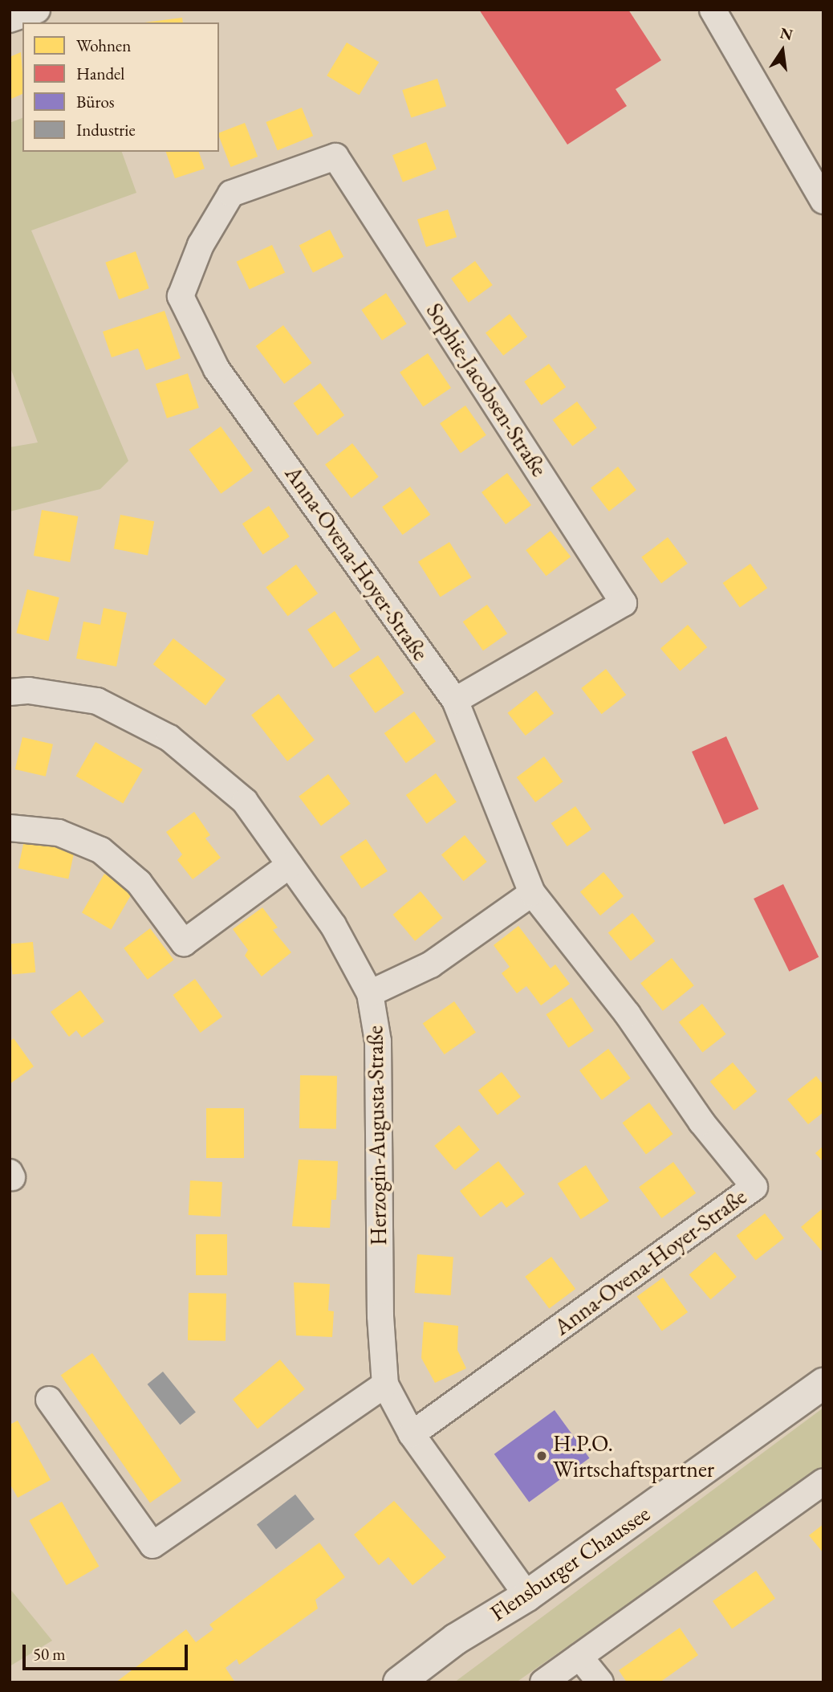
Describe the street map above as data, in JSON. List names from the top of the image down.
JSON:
{
  "streets": {
    "main road": ["Flensburger Chaussee"],
    "street": ["Sophie-Jacobsen-Straße", "Anna-Ovena-Hoyer-Straße", "Herzogin-Augusta-Straße"]
  },
  "crossings": [
    ["Sophie-Jacobsen-Straße", "Anna-Ovena-Hoyer-Straße"],
    ["Anna-Ovena-Hoyer-Straße", "Herzogin-Augusta-Straße"],
    ["Herzogin-Augusta-Straße", "Flensburger Chaussee"]
  ],
  "places": ["H.P.O. Wirtschaftspartner"],
  "legend": [
    "Wohnen",
    "Handel",
    "Büros",
    "Industrie"
  ],
  "scale_bar": "50 m",
  "north": "top"
}
